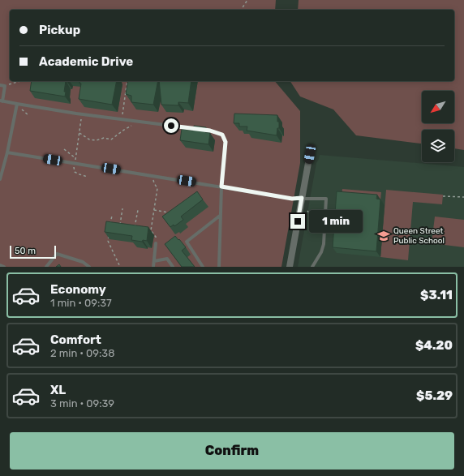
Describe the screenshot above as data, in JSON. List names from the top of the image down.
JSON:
{
  "places": {
    "school or university": ["Queen Street Public School"]
  },
  "scale_bar": "50 m",
  "north": "bottom left",
  "page": {
    "banner": ["Pickup", "Academic Drive"],
    "bubble": "1 min",
    "scale": "50 m",
    "list": [
      {
        "name": "Economy",
        "note": "1 min · 09:37",
        "value": "$3.11"
      },
      {
        "name": "Comfort",
        "note": "2 min · 09:38",
        "value": "$4.20"
      },
      {
        "name": "XL",
        "note": "3 min · 09:39",
        "value": "$5.29"
      }
    ],
    "buttons": "Confirm"
  }
}
